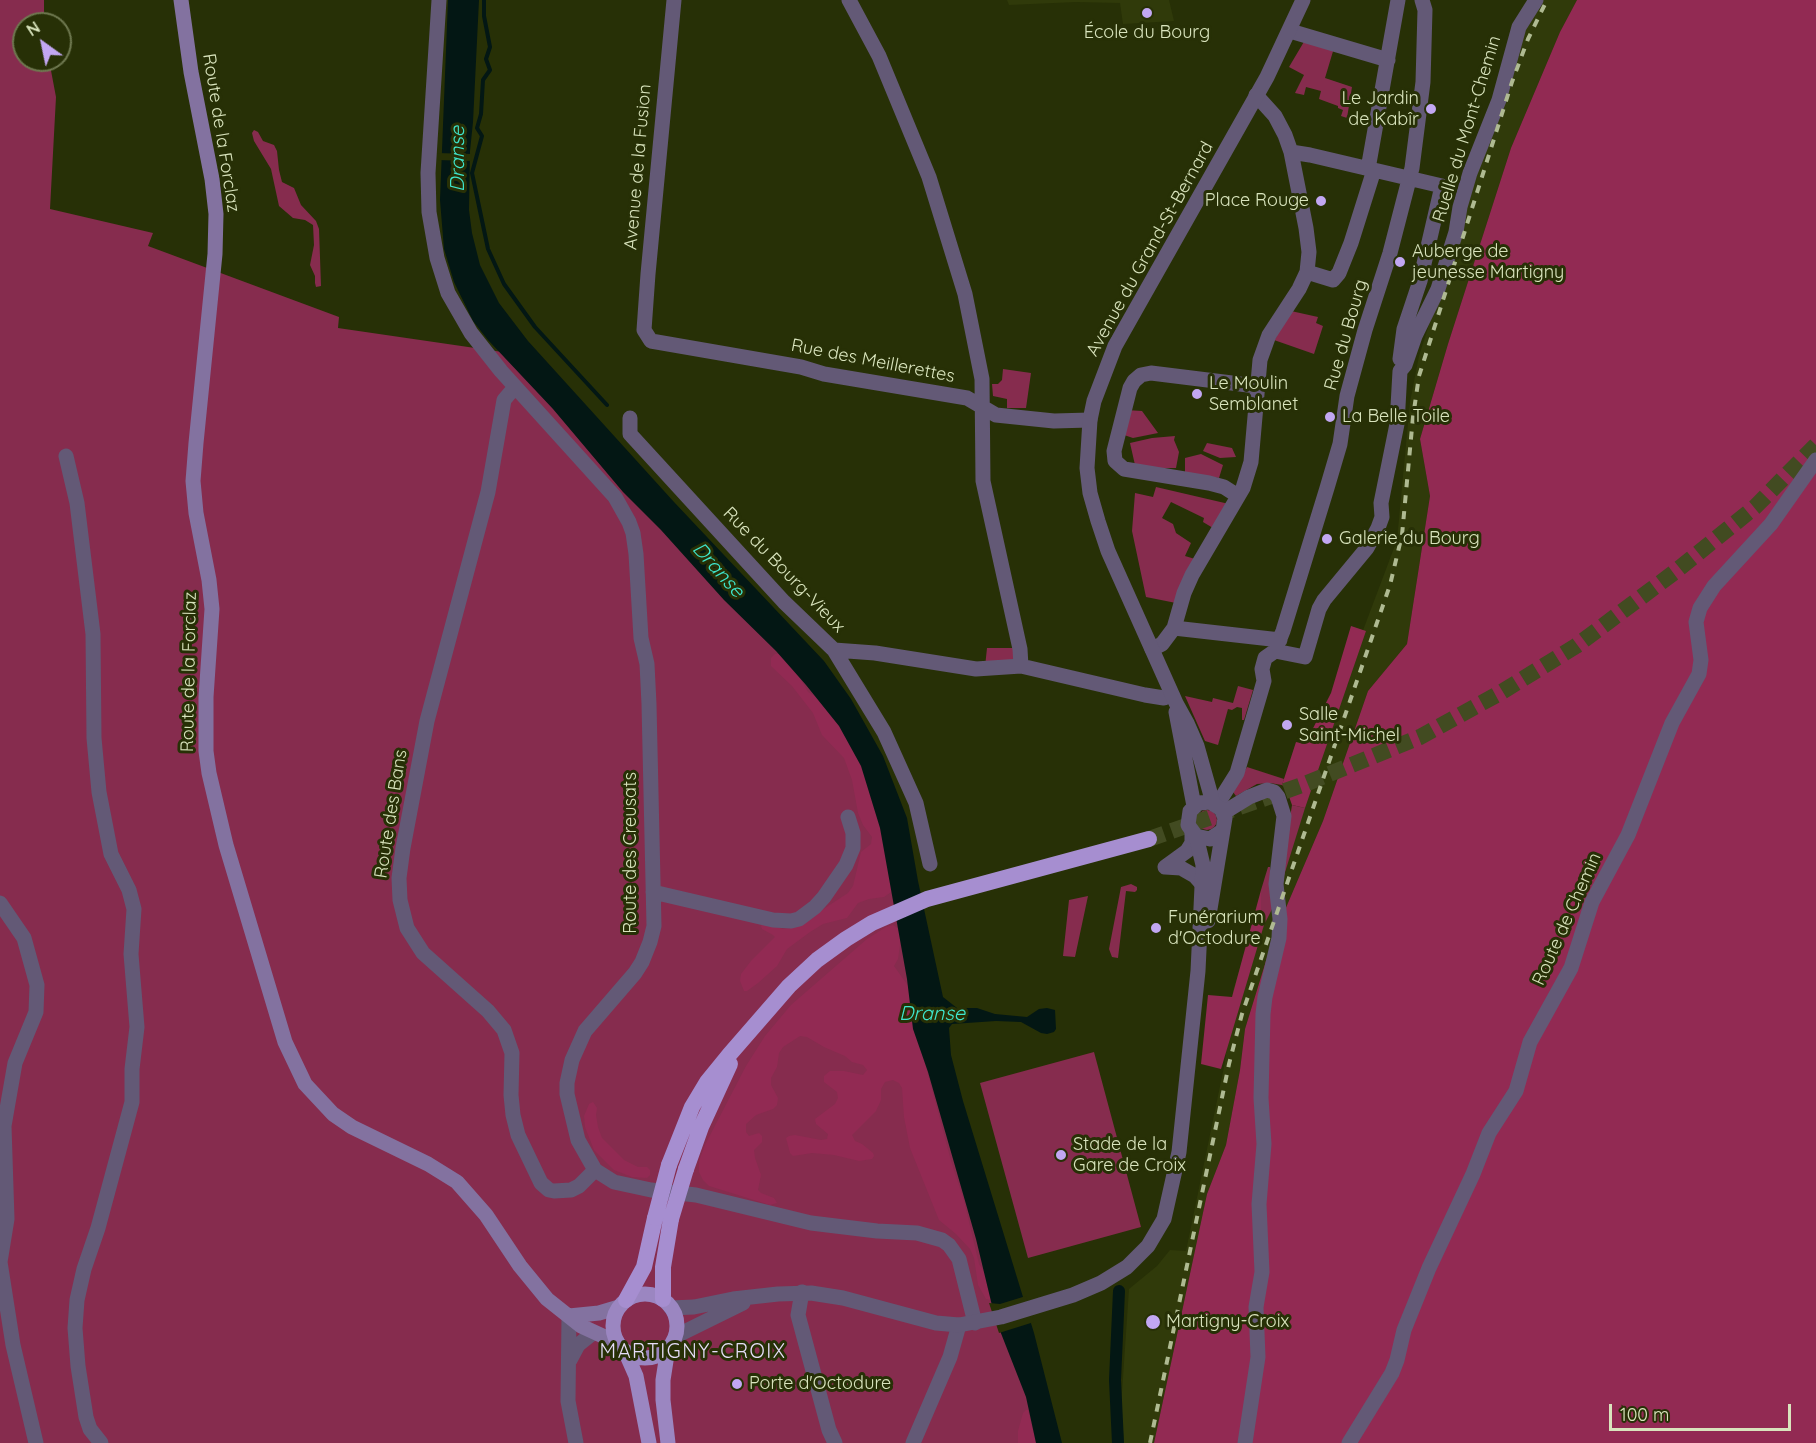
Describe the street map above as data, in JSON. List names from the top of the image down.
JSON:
{
  "streets": {
    "main road": ["Route de la Forclaz"],
    "street": [
      "Ruelle du Mont-Chemin",
      "Avenue de la Fusion",
      "Avenue du Grand-St-Bernard",
      "Rue du Bourg",
      "Rue des Meillerettes",
      "Rue du Bourg-Vieux",
      "Route des Bans",
      "Route des Creusats",
      "Route de Chemin"
    ]
  },
  "crossings": [
    ["Ruelle du Mont-Chemin", "Rue du Bourg"],
    ["Avenue de la Fusion", "Rue des Meillerettes"],
    ["Avenue du Grand-St-Bernard", "Rue du Bourg"],
    ["Avenue du Grand-St-Bernard", "Rue des Meillerettes"],
    ["Avenue du Grand-St-Bernard", "Rue du Bourg-Vieux"],
    ["Route des Bans", "Route des Creusats"]
  ],
  "districts": ["MARTIGNY-CROIX"],
  "water": ["Dranse"],
  "places": [
    "École du Bourg",
    "Le Jardin de Kabîr",
    "Place Rouge",
    "Auberge de jeunesse Martigny",
    "Le Moulin Semblanet",
    "La Belle Toile",
    "Galerie du Bourg",
    "Salle Saint-Michel",
    "Funérarium d'Octodure",
    "Stade de la Gare de Croix",
    "Martigny-Croix",
    "Porte d'Octodure"
  ],
  "scale_bar": "100 m",
  "north": "top left"
}
